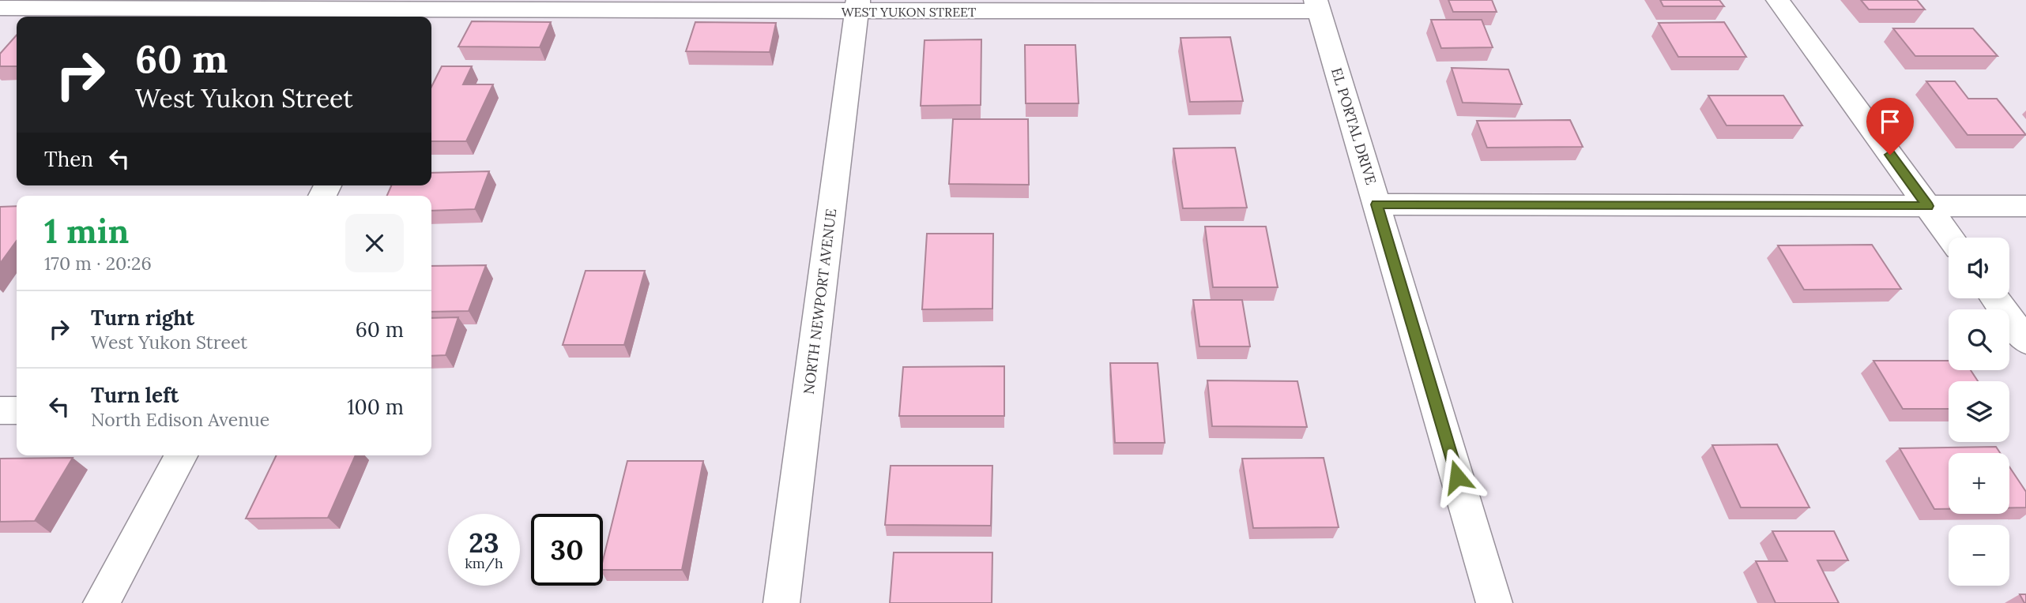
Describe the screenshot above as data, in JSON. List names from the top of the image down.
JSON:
{
  "streets": {
    "street": ["WEST YUKON STREET", "EL PORTAL DRIVE", "NORTH NEWPORT AVENUE"]
  },
  "crossings": [
    ["WEST YUKON STREET", "EL PORTAL DRIVE"],
    ["WEST YUKON STREET", "NORTH NEWPORT AVENUE"]
  ],
  "page": {
    "turn": ["60 m", "West Yukon Street"],
    "then": "Then",
    "heading": ["1 min", "170 m · 20:26"],
    "map_buttons": ["+", "−"],
    "list": [
      {
        "name": "Turn right",
        "note": "West Yukon Street",
        "value": "60 m"
      },
      {
        "name": "Turn left",
        "note": "North Edison Avenue",
        "value": "100 m"
      }
    ],
    "speed": "23 km/h",
    "limit": "30"
  }
}
